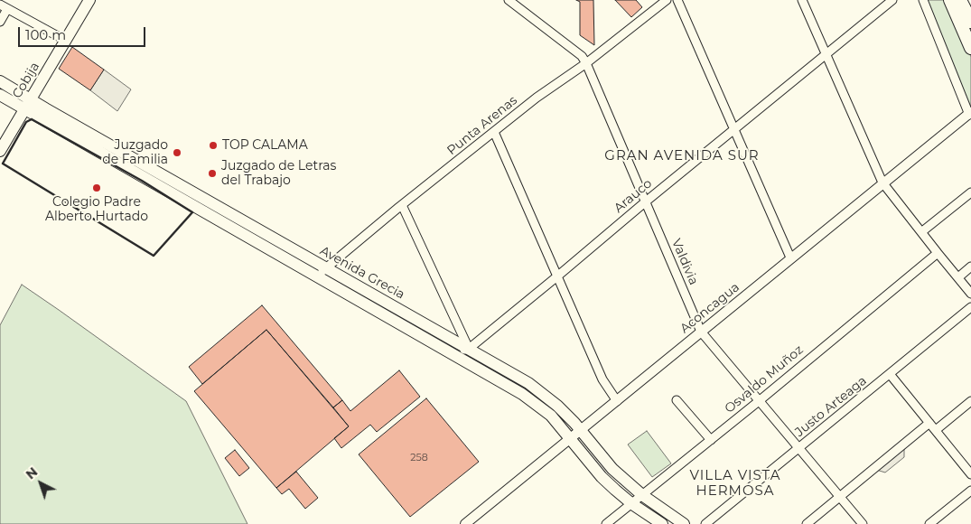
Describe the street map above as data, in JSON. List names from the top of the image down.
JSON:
{
  "streets": {
    "main road": ["Cobija", "Avenida Grecia"],
    "street": [
      "Punta Arenas",
      "Arauco",
      "Valdivia",
      "Aconcagua",
      "Osvaldo Muñoz",
      "Justo Arteaga"
    ]
  },
  "crossings": [
    ["Cobija", "Avenida Grecia"],
    ["Punta Arenas", "Valdivia"],
    ["Punta Arenas", "Avenida Grecia"],
    ["Arauco", "Valdivia"],
    ["Arauco", "Avenida Grecia"],
    ["Valdivia", "Aconcagua"],
    ["Valdivia", "Osvaldo Muñoz"],
    ["Valdivia", "Justo Arteaga"],
    ["Avenida Grecia", "Aconcagua"],
    ["Avenida Grecia", "Osvaldo Muñoz"]
  ],
  "districts": ["GRAN AVENIDA SUR", "VILLA VISTA HERMOSA"],
  "places": [
    "TOP CALAMA",
    "Juzgado de Familia",
    "Juzgado de Letras del Trabajo",
    "Colegio Padre Alberto Hurtado"
  ],
  "house_numbers": ["258"],
  "scale_bar": "100 m",
  "north": "top left"
}
